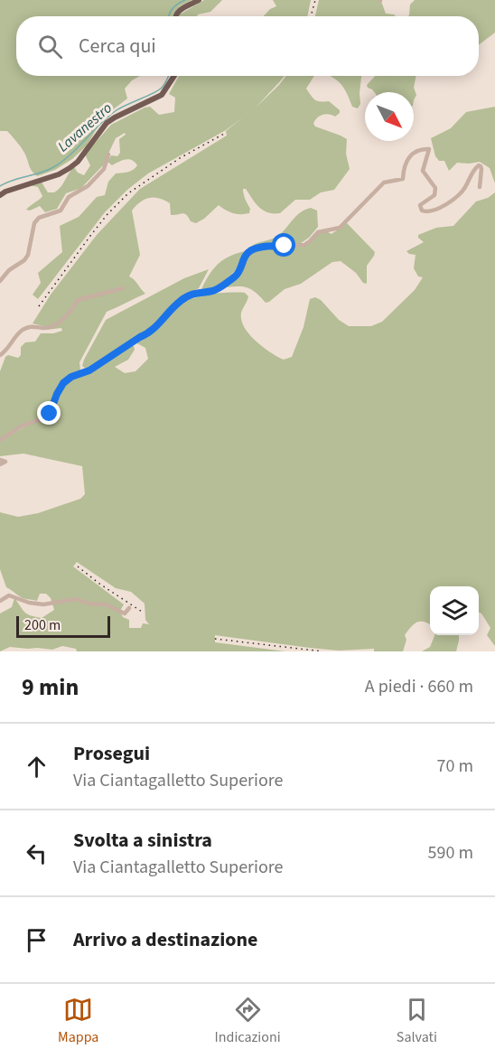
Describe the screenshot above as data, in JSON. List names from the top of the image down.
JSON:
{
  "water": ["Lavanestro"],
  "scale_bar": "200 m",
  "north": "bottom right",
  "page": {
    "search": "Cerca qui",
    "scale": "200 m",
    "heading": ["9 min", "A piedi · 660 m"],
    "list": [
      ["Prosegui", "Via Ciantagalletto Superiore", "70 m"],
      ["Svolta a sinistra", "Via Ciantagalletto Superiore", "590 m"],
      "Arrivo a destinazione"
    ],
    "nav": ["Mappa", "Indicazioni", "Salvati"]
  }
}
